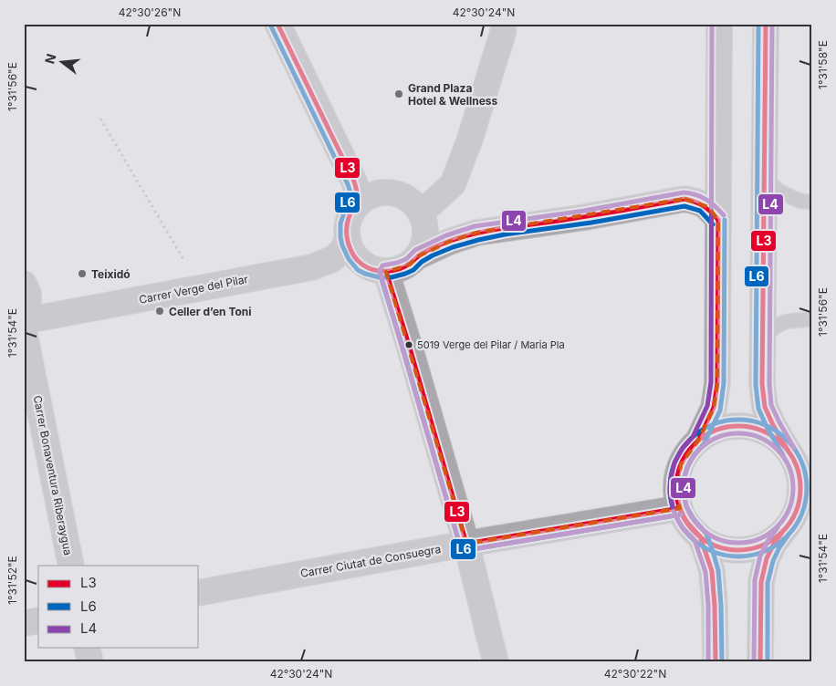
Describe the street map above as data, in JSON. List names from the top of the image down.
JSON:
{
  "streets": {
    "street": ["Carrer Verge del Pilar", "Carrer Bonaventura Riberaygua", "Carrer Ciutat de Consuegra"]
  },
  "crossings": [
    ["Carrer Verge del Pilar", "Carrer Bonaventura Riberaygua"]
  ],
  "places": [
    "Grand Plaza Hotel & Wellness",
    "Teixidó",
    "Celler d’en Toni",
    "5019 Verge del Pilar / Maria Pla"
  ],
  "lines": ["transit line L3", "transit line L6", "transit line L4"],
  "legend": ["L3", "L6", "L4"],
  "north": "left",
  "coordinates": [
    "42°30'26\"N",
    "42°30'24\"N",
    "1°31'58\"E",
    "1°31'56\"E",
    "1°31'54\"E",
    "1°31'52\"E",
    "42°30'22\"N"
  ]
}
